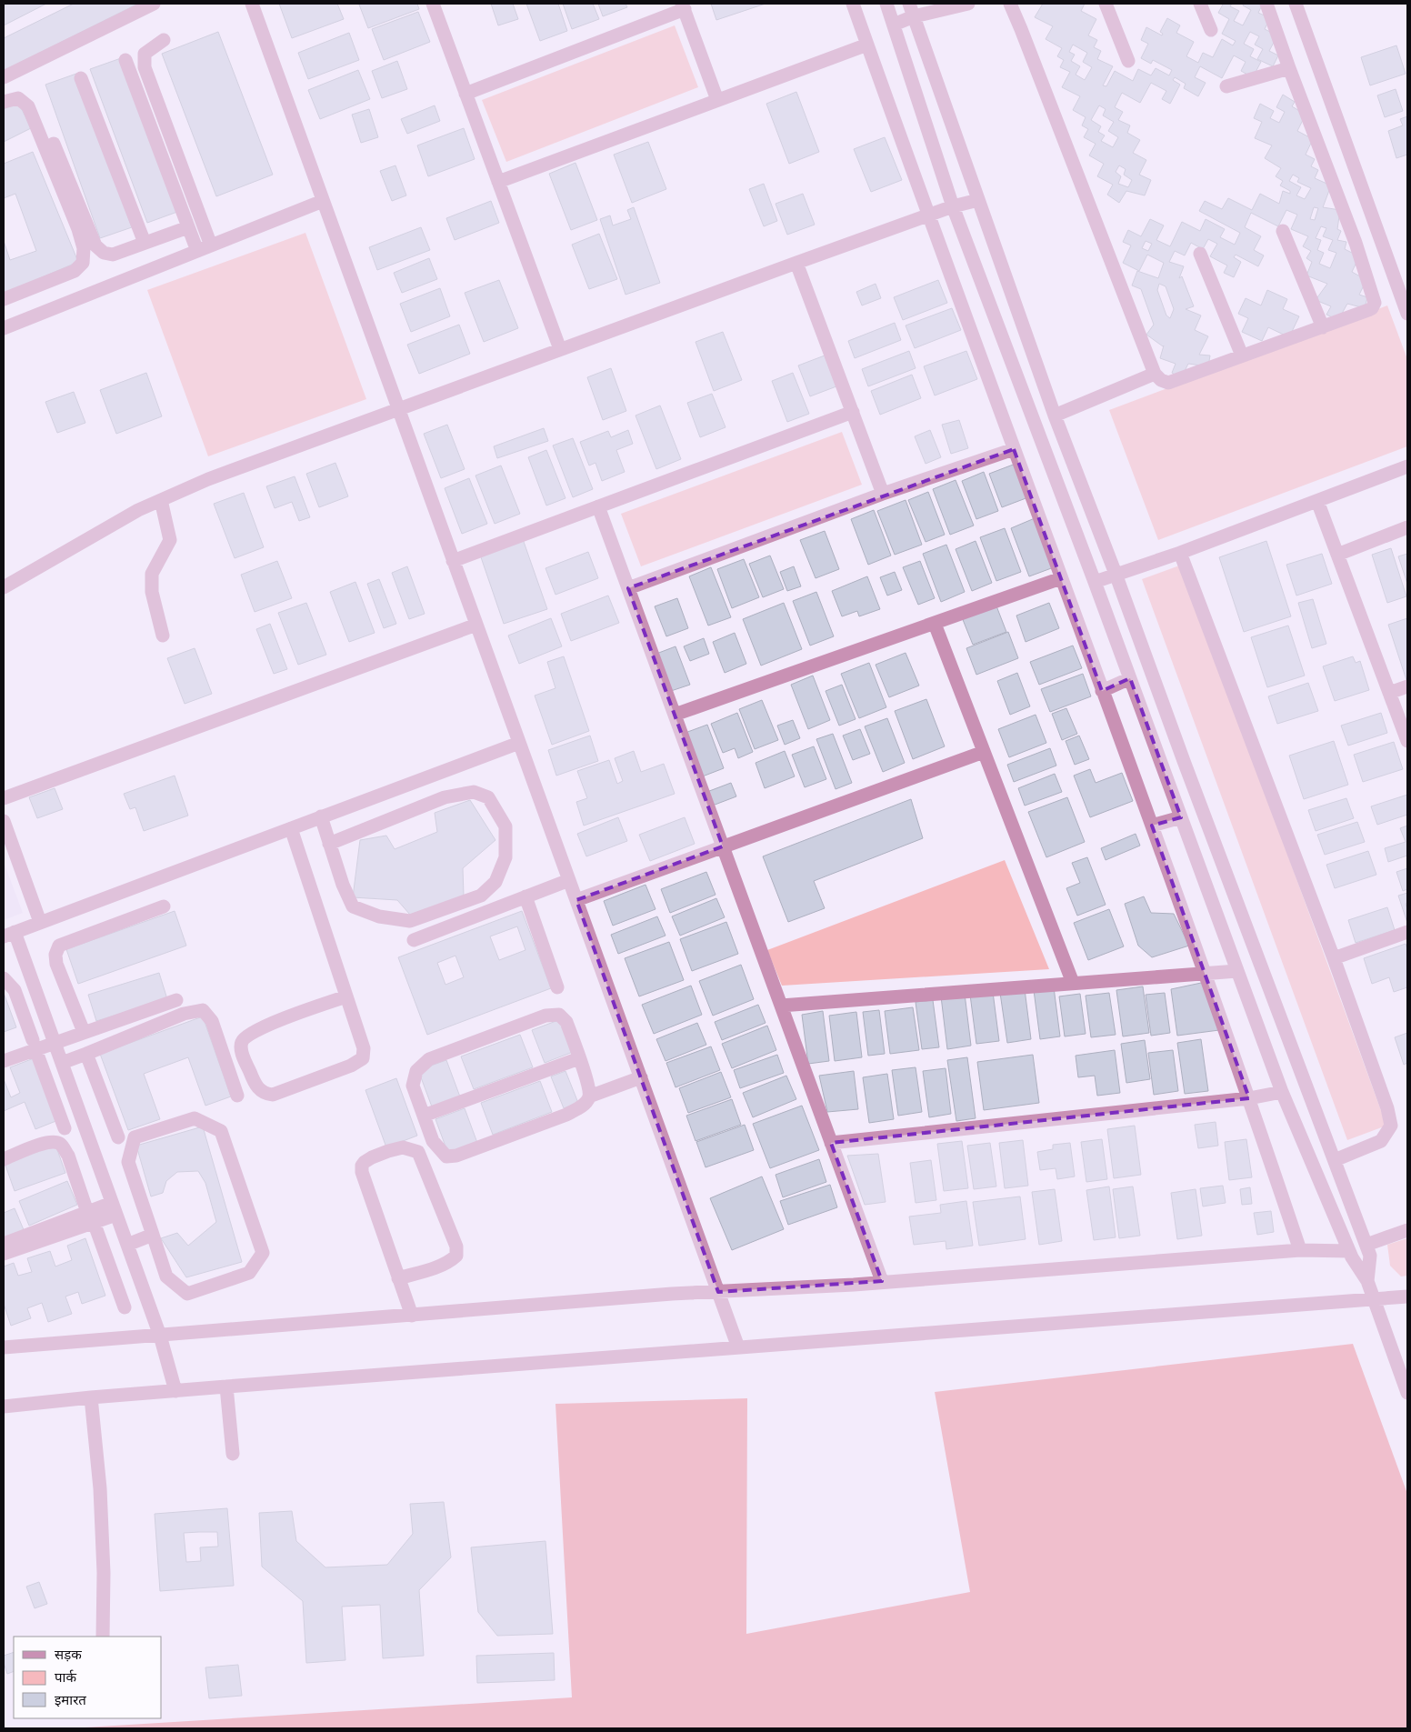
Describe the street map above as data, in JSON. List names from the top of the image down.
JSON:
{
  "legend": ["सड़क", "पार्क", "इमारत"]
}
